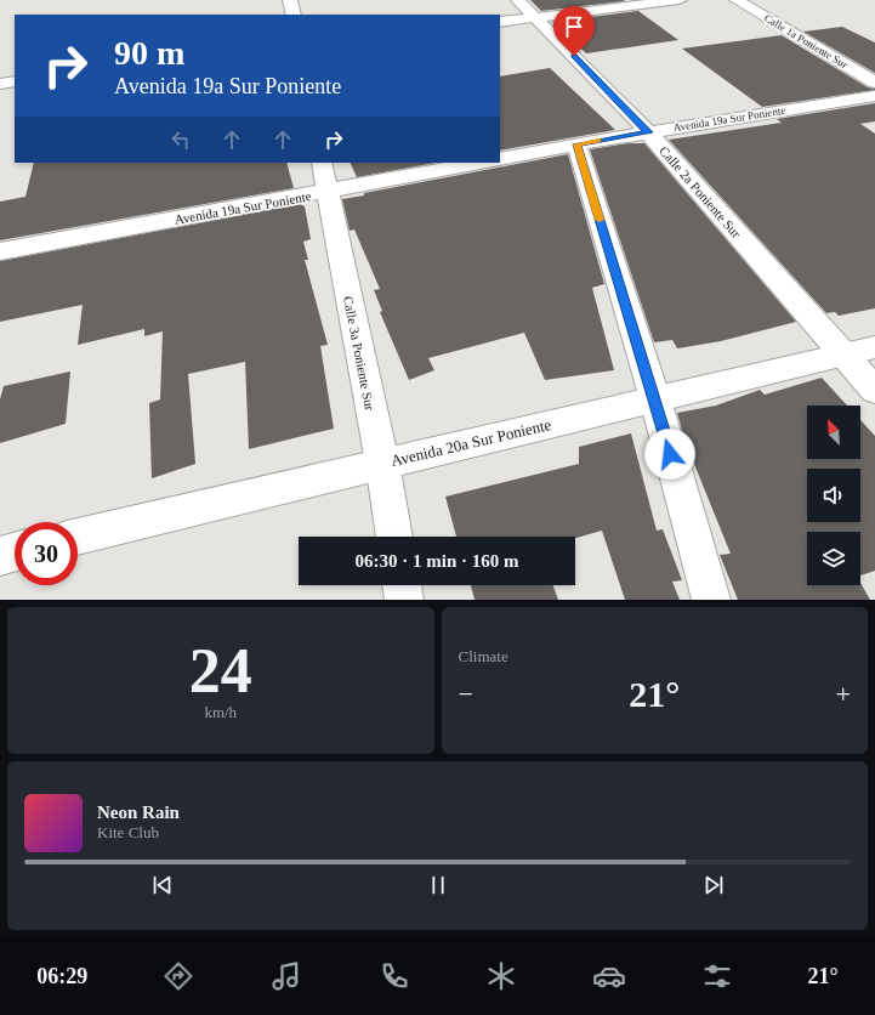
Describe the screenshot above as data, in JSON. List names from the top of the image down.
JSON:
{
  "streets": {
    "street": [
      "Calle 1a Poniente Sur",
      "Avenida 19a Sur Poniente",
      "Calle 2a Poniente Sur",
      "Calle 3a Poniente Sur",
      "Avenida 20a Sur Poniente"
    ]
  },
  "crossings": [
    ["Avenida 19a Sur Poniente", "Calle 2a Poniente Sur"],
    ["Avenida 19a Sur Poniente", "Calle 3a Poniente Sur"],
    ["Calle 2a Poniente Sur", "Avenida 20a Sur Poniente"],
    ["Calle 3a Poniente Sur", "Avenida 20a Sur Poniente"]
  ],
  "north": "top left",
  "page": {
    "turn": ["90 m", "Avenida 19a Sur Poniente"],
    "limit": "30",
    "trip": "06:30 · 1 min · 160 m",
    "tile": [
      ["24", "km/h"],
      "Climate"
    ],
    "heat": ["−", "21°", "+"],
    "song": ["Neon Rain", "Kite Club"],
    "tabs": ["06:29", "21°"]
  }
}
